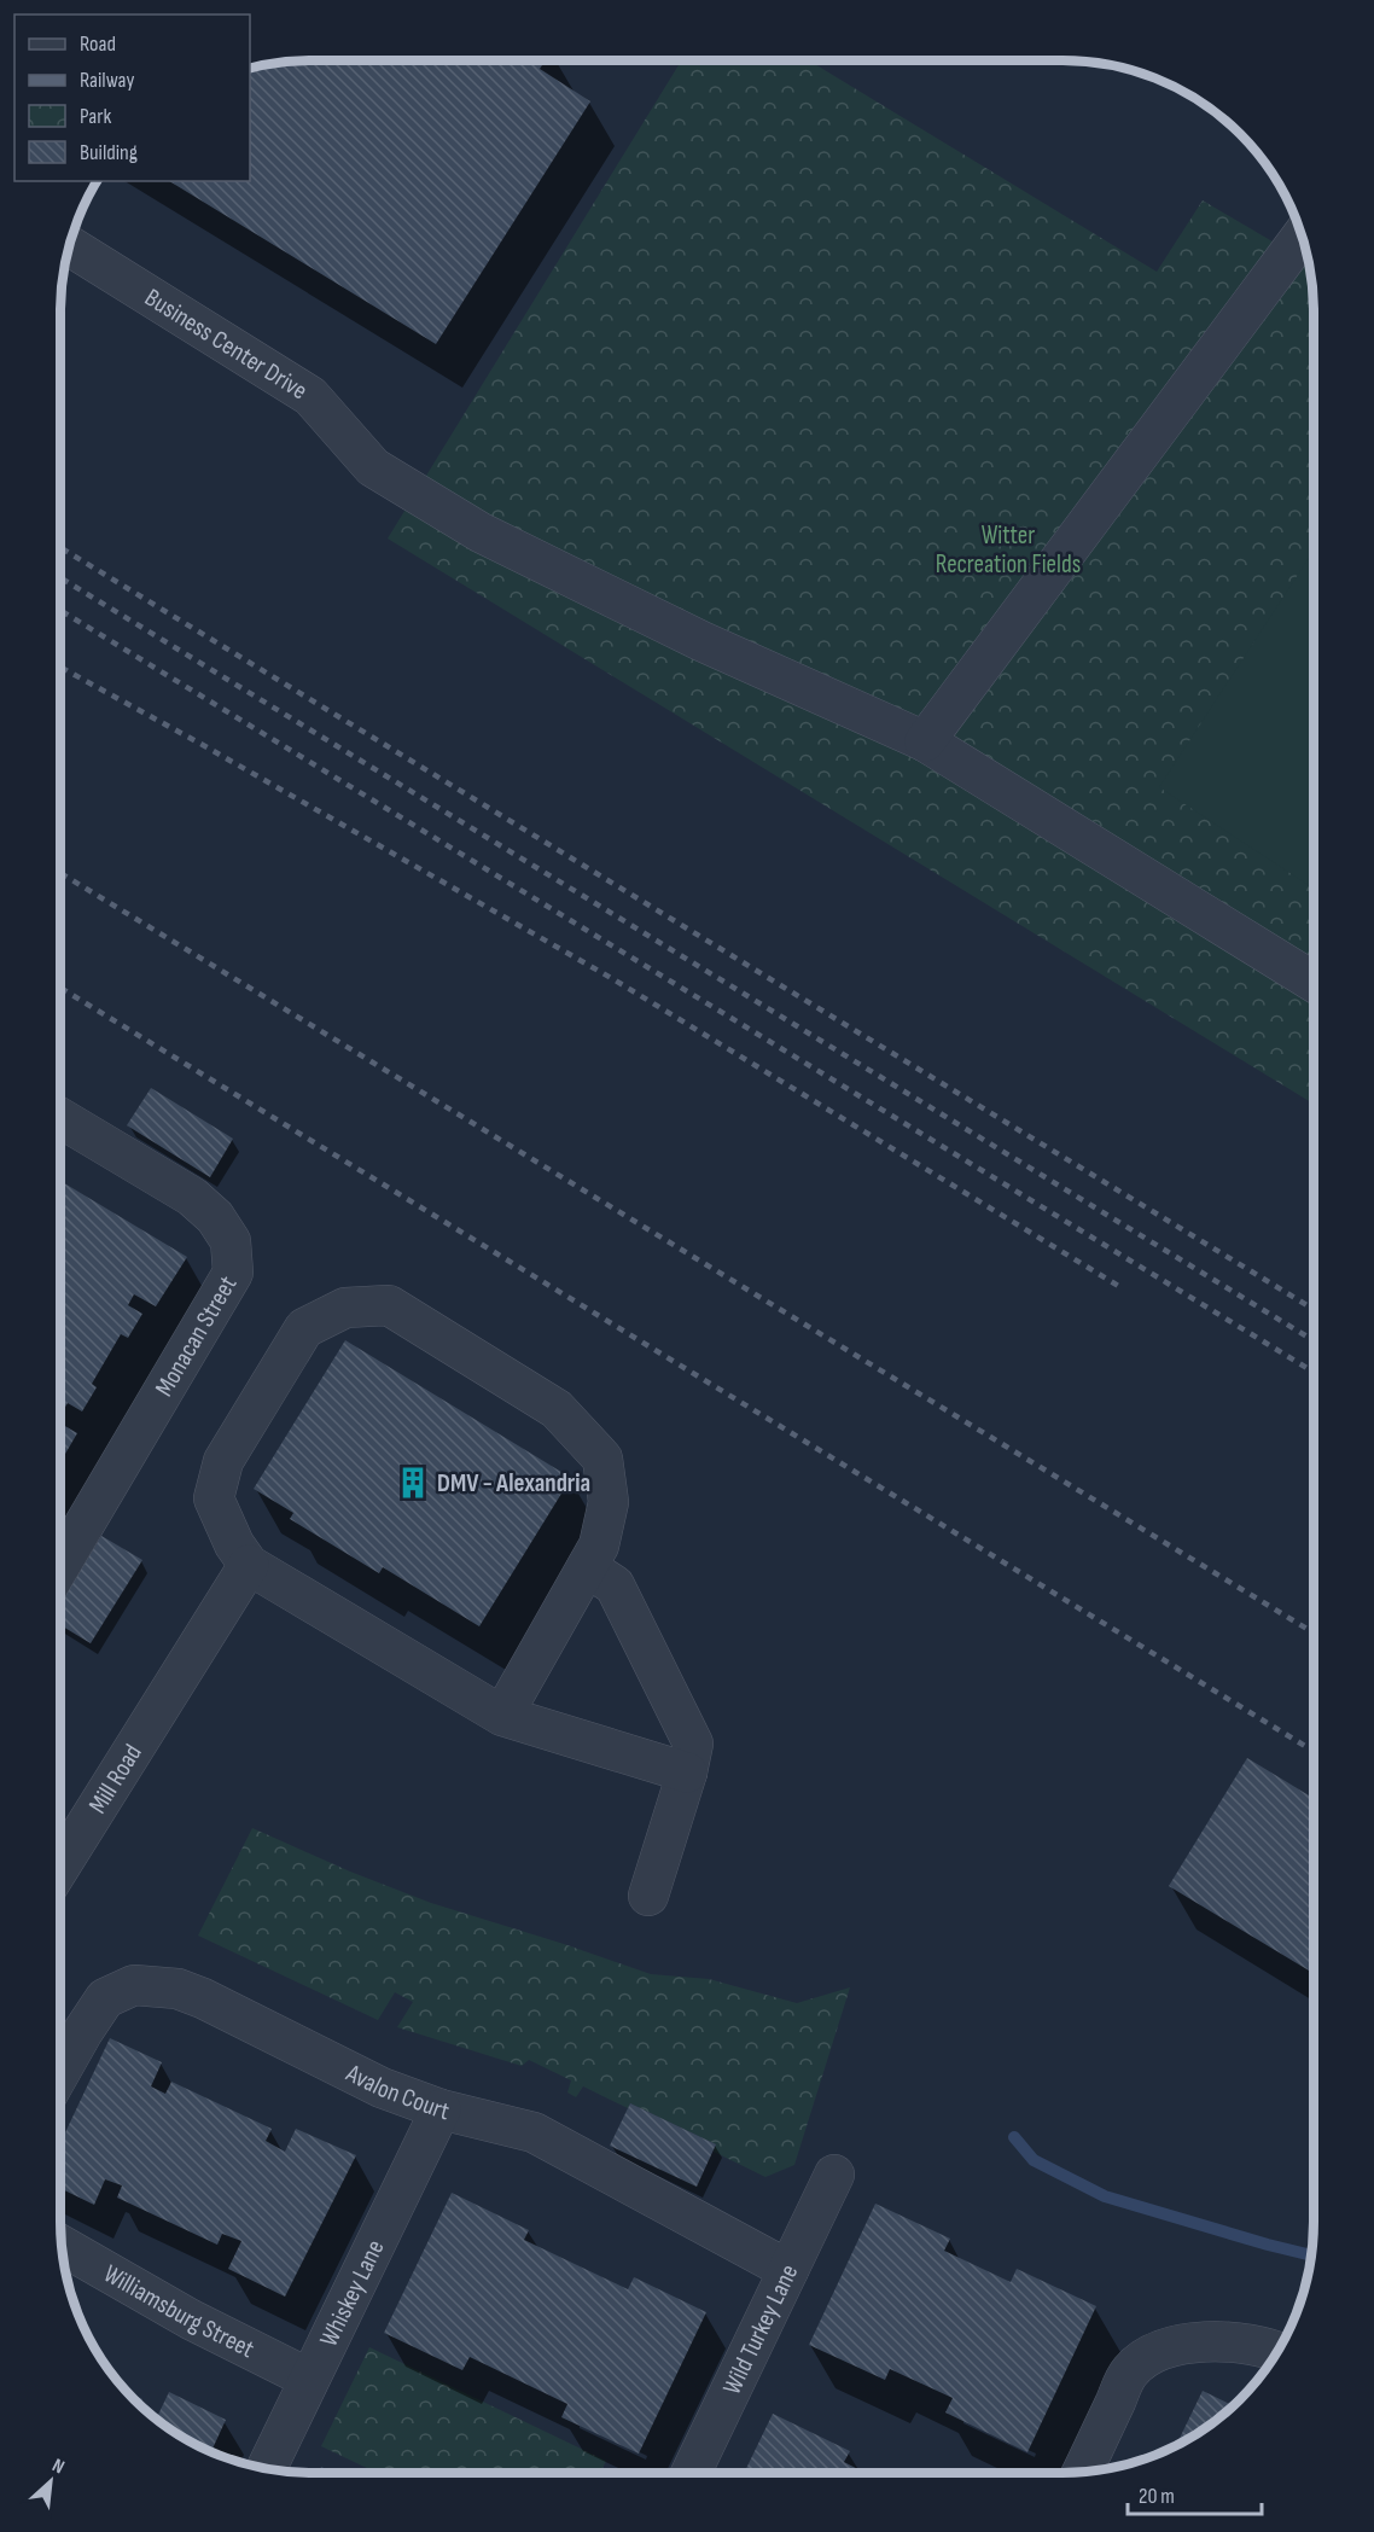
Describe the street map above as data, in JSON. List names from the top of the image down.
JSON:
{
  "streets": {
    "street": [
      "Business Center Drive",
      "Monacan Street",
      "Mill Road",
      "Avalon Court",
      "Whiskey Lane",
      "Williamsburg Street",
      "Wild Turkey Lane"
    ]
  },
  "crossings": [
    ["Avalon Court", "Whiskey Lane"],
    ["Avalon Court", "Wild Turkey Lane"],
    ["Whiskey Lane", "Williamsburg Street"]
  ],
  "parks": ["Witter Recreation Fields"],
  "places": {
    "building": ["DMV - Alexandria"]
  },
  "legend": [
    "Road",
    "Railway",
    "Park",
    "Building"
  ],
  "scale_bar": "20 m",
  "north": "top right"
}
